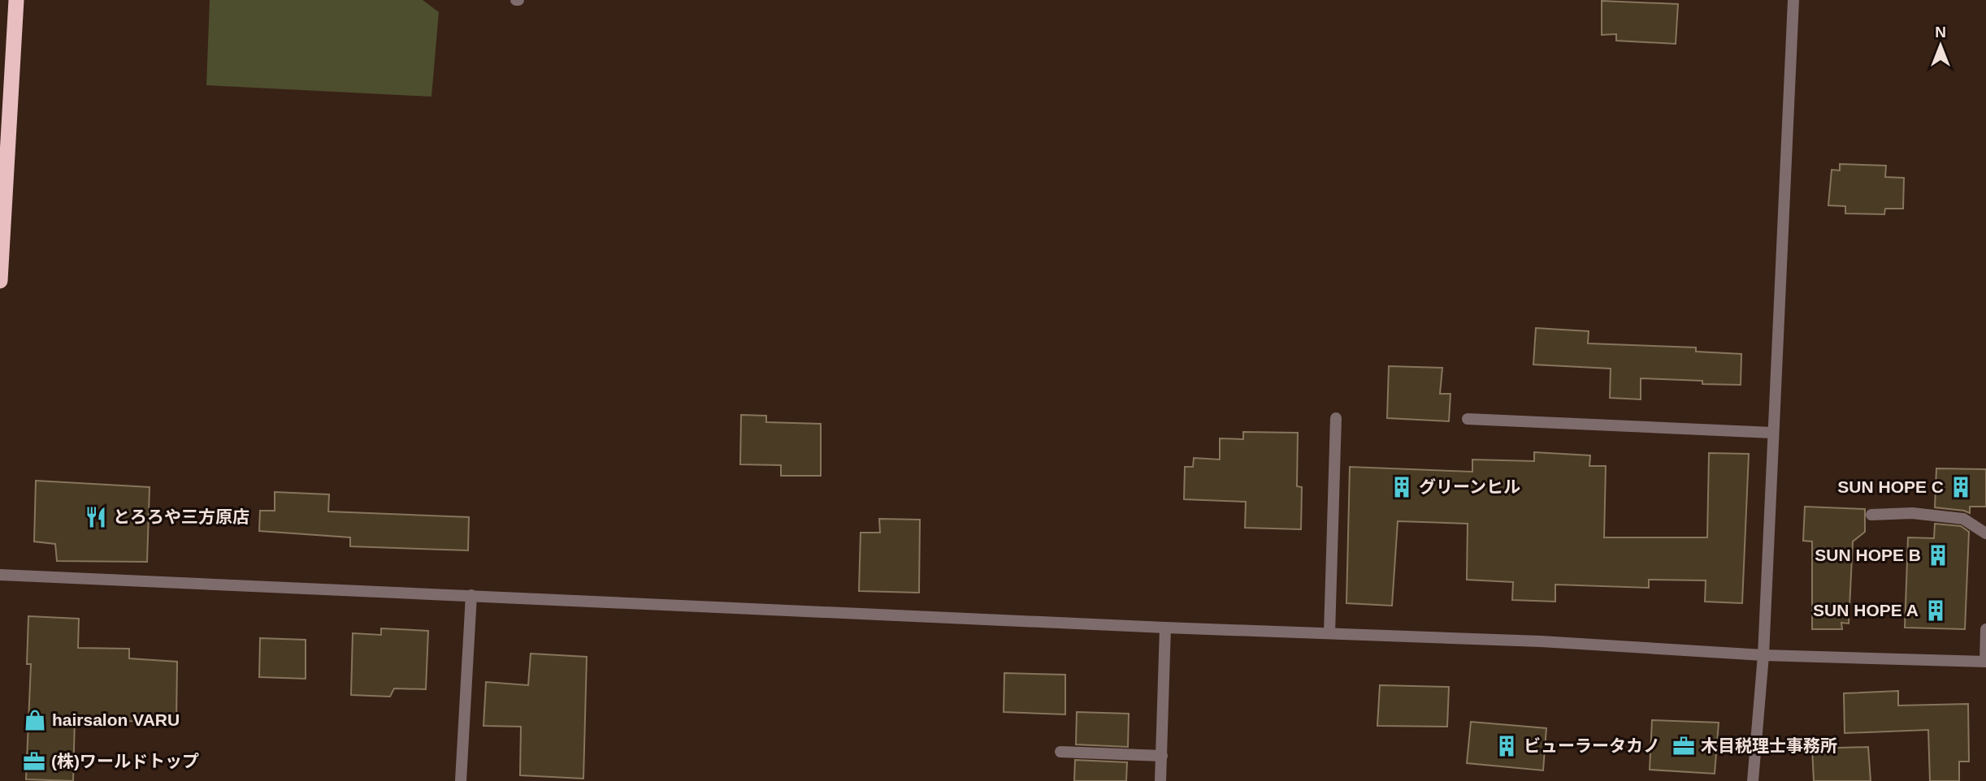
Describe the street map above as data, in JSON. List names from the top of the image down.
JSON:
{
  "places": {
    "building": [
      "グリーンヒル",
      "SUN HOPE C",
      "SUN HOPE B",
      "SUN HOPE A",
      "ビューラータカノ"
    ],
    "restaurant": ["とろろや三方原店"],
    "shop": ["hairsalon VARU"],
    "office": ["木目税理士事務所", "(株)ワールドトップ"]
  },
  "north": "top"
}
